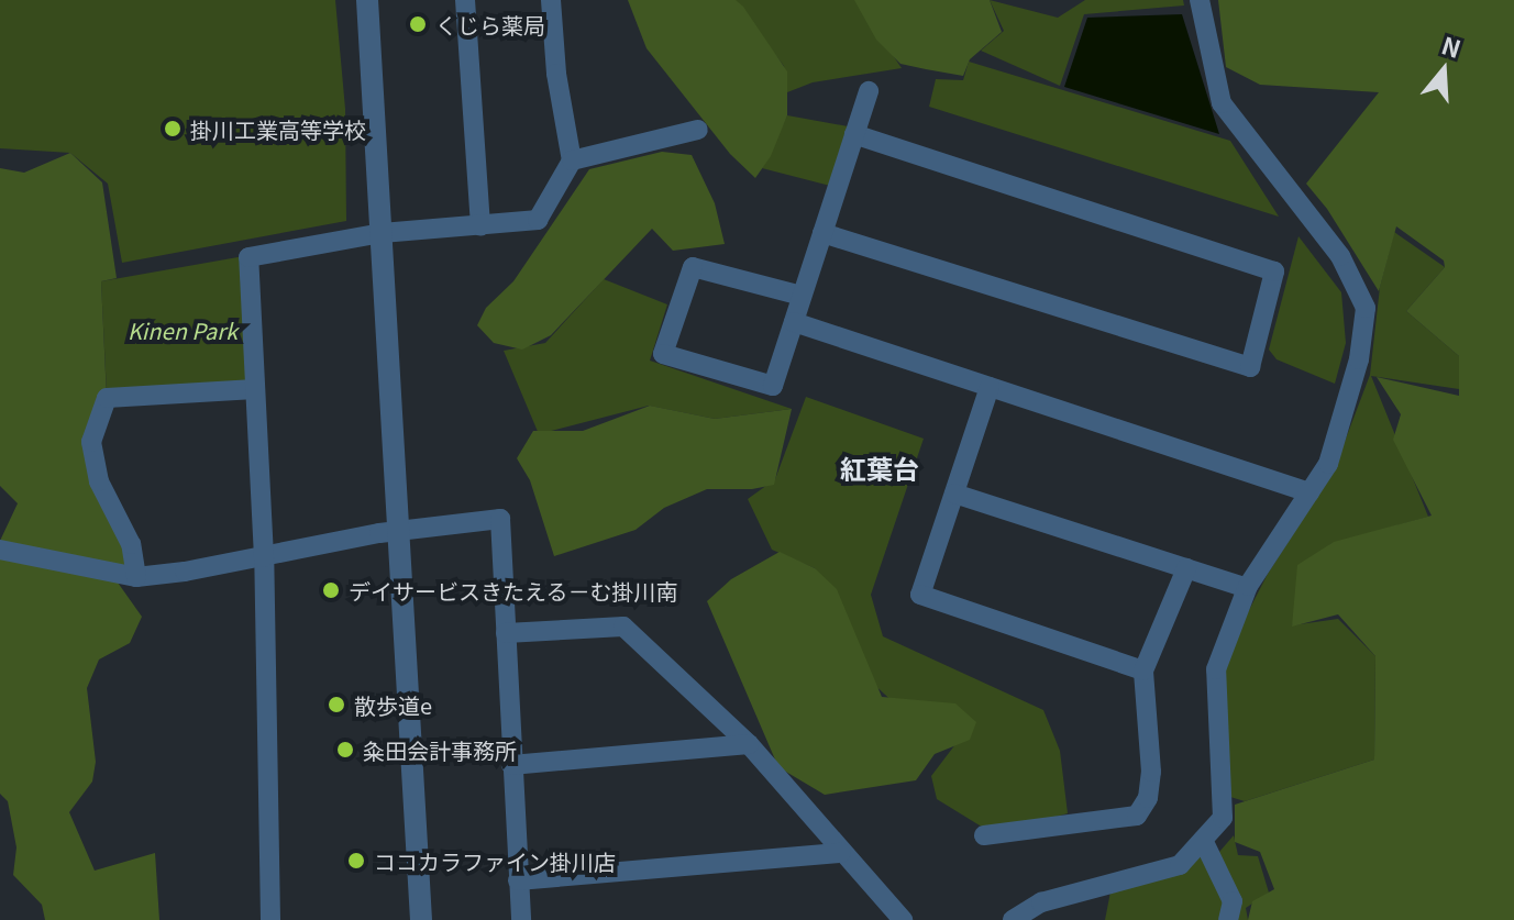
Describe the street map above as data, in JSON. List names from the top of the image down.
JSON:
{
  "districts": ["紅葉台"],
  "parks": ["Kinen Park"],
  "places": [
    "くじら薬局",
    "掛川工業高等学校",
    "デイサービスきたえる－む掛川南",
    "散歩道e",
    "粂田会計事務所",
    "ココカラファイン掛川店"
  ],
  "north": "top"
}
